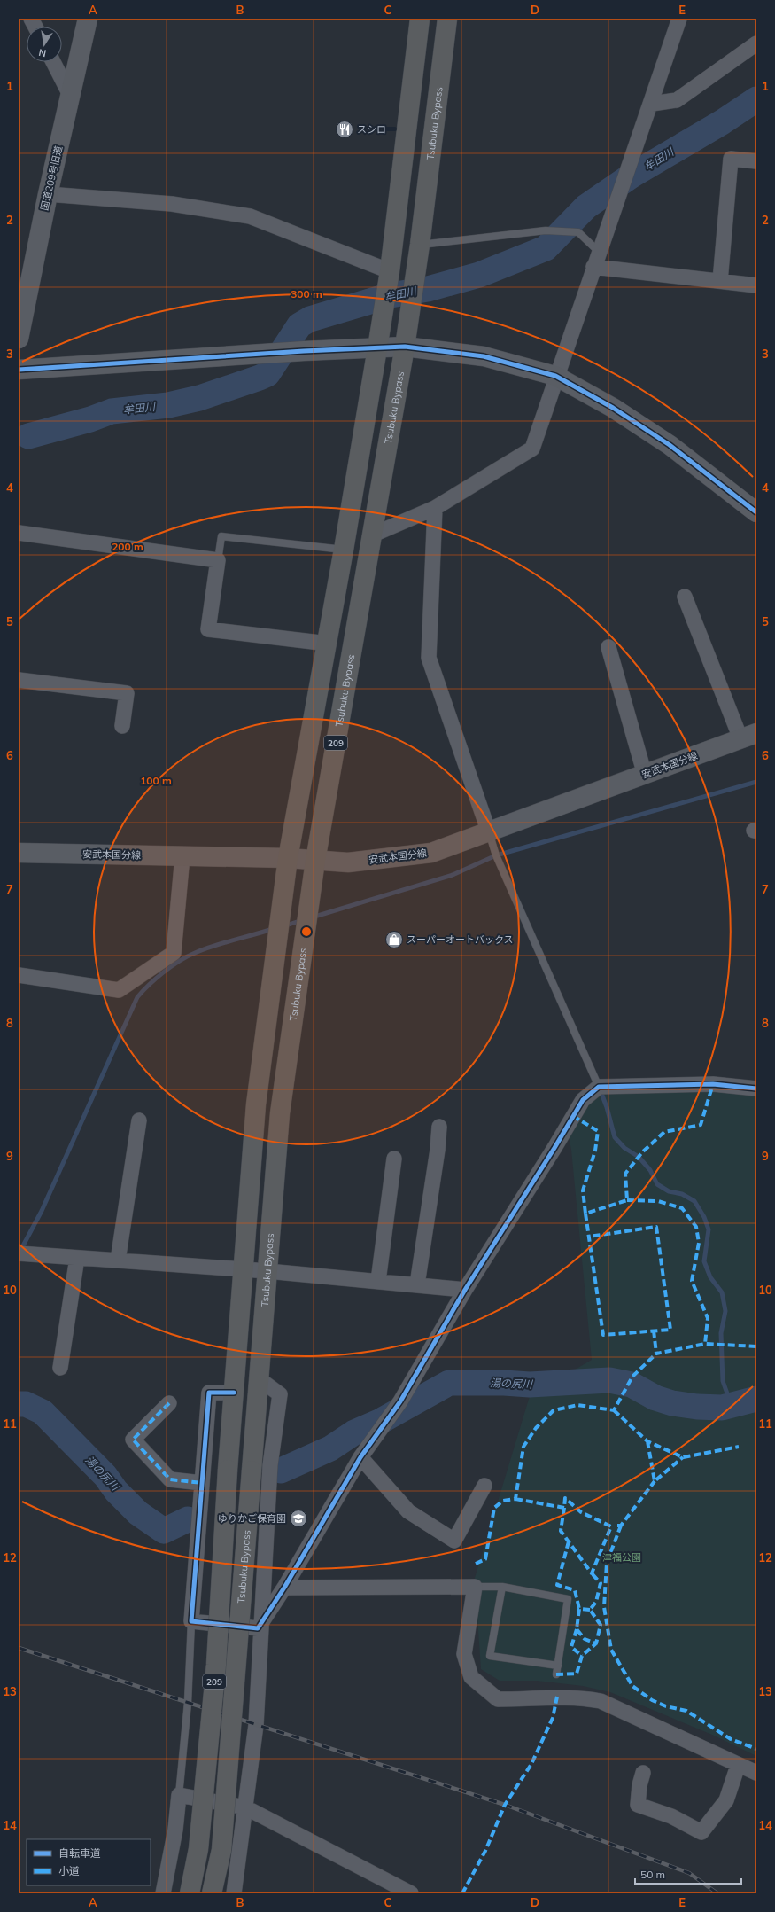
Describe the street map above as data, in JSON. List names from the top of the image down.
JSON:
{
  "streets": {
    "highway": ["Tsubuku Bypass", "209"],
    "street": ["国道209号旧道", "安武本国分線"]
  },
  "crossings": [
    ["Tsubuku Bypass", "安武本国分線"],
    ["209", "安武本国分線"]
  ],
  "water": ["牟田川", "湯の尻川"],
  "parks": ["津福公園"],
  "places": {
    "restaurant": ["スシロー"],
    "shop": ["スーパーオートバックス"],
    "school or university": ["ゆりかご保育園"]
  },
  "legend": ["自転車道", "小道"],
  "scale_bar": "50 m",
  "north": "bottom",
  "grid": {
    "columns": [
      "A",
      "B",
      "C",
      "D",
      "E"
    ],
    "rows": [
      "1",
      "2",
      "3",
      "4",
      "5",
      "6",
      "7",
      "8",
      "9",
      "10",
      "11",
      "12",
      "13",
      "14"
    ]
  },
  "rings": ["300 m", "200 m", "100 m"]
}
